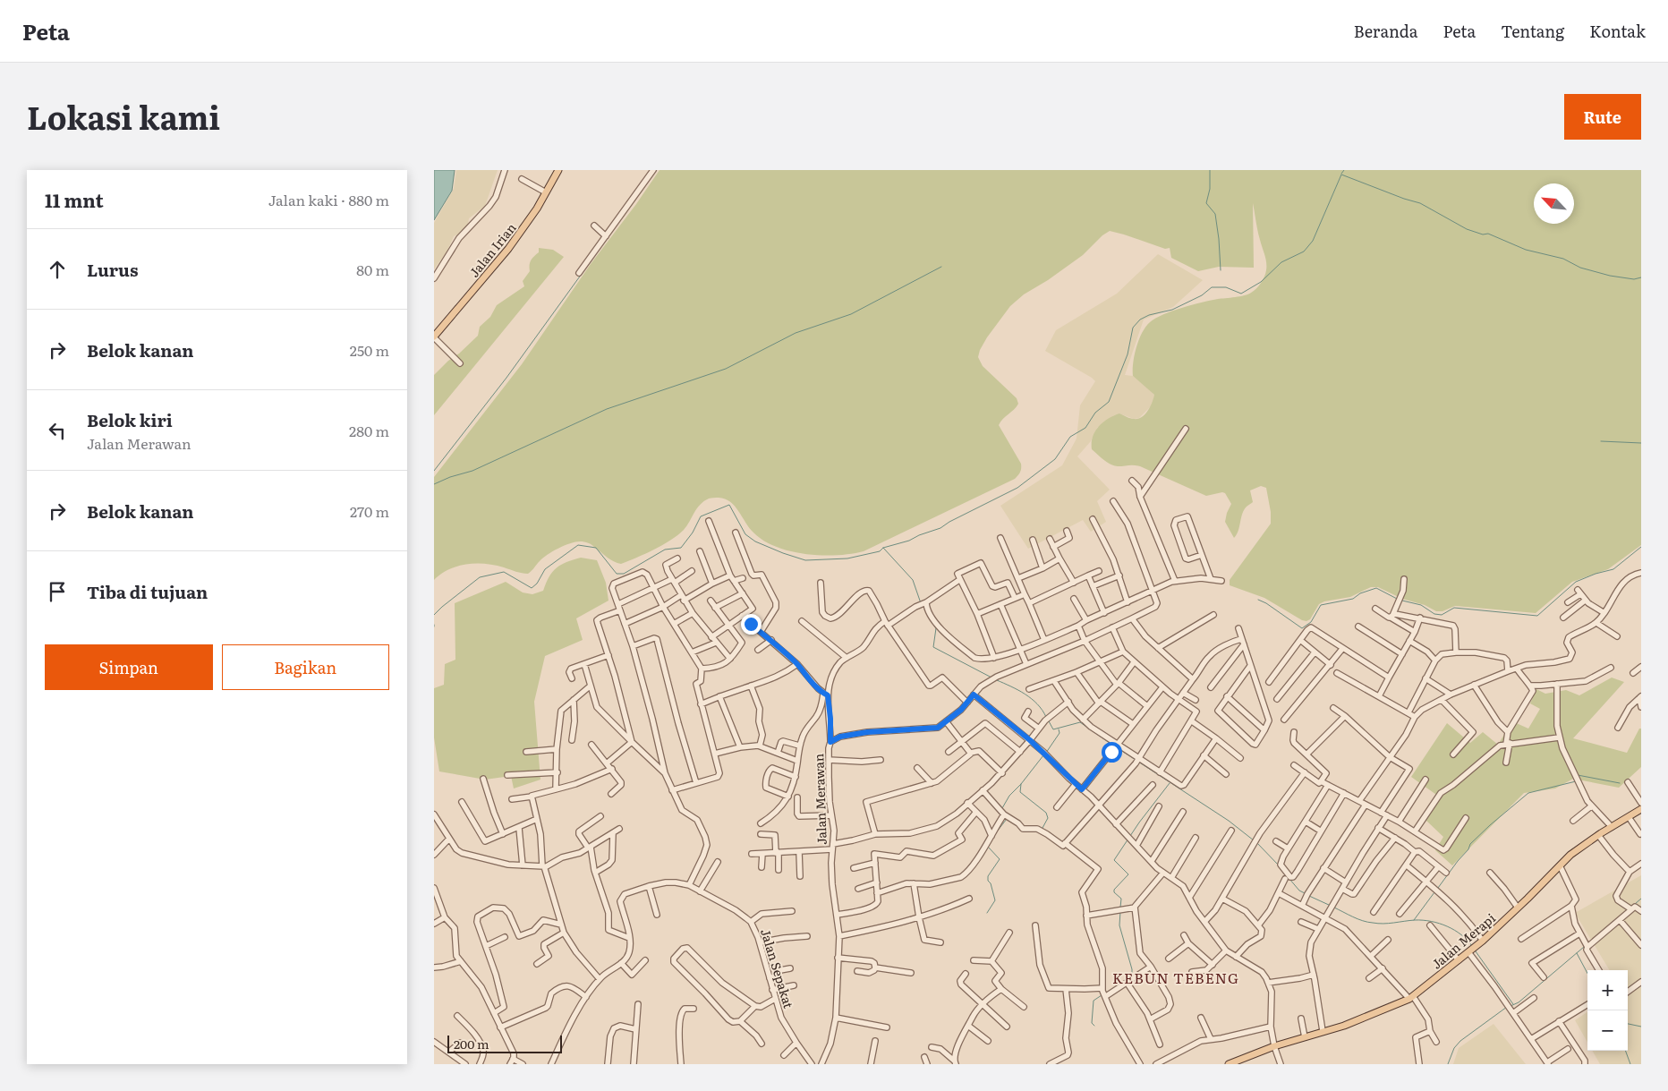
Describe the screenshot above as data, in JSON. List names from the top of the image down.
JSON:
{
  "streets": {
    "main road": ["Jalan Irian", "Jalan Merapi"],
    "street": ["Jalan Merawan", "Jalan Sepakat"]
  },
  "districts": ["KEBUN TEBENG"],
  "scale_bar": "200 m",
  "north": "top left",
  "page": {
    "header": "Peta",
    "nav": [
      "Beranda",
      "Peta",
      "Tentang",
      "Kontak"
    ],
    "title": "Lokasi kami",
    "buttons": [
      "Rute",
      ["Simpan", "Bagikan"]
    ],
    "heading": ["11 mnt", "Jalan kaki · 880 m"],
    "list": [
      ["Lurus", "80 m"],
      ["Belok kanan", "250 m"],
      ["Belok kiri", "Jalan Merawan", "280 m"],
      ["Belok kanan", "270 m"],
      "Tiba di tujuan"
    ],
    "map_buttons": ["+", "−"],
    "scale": "200 m"
  }
}
